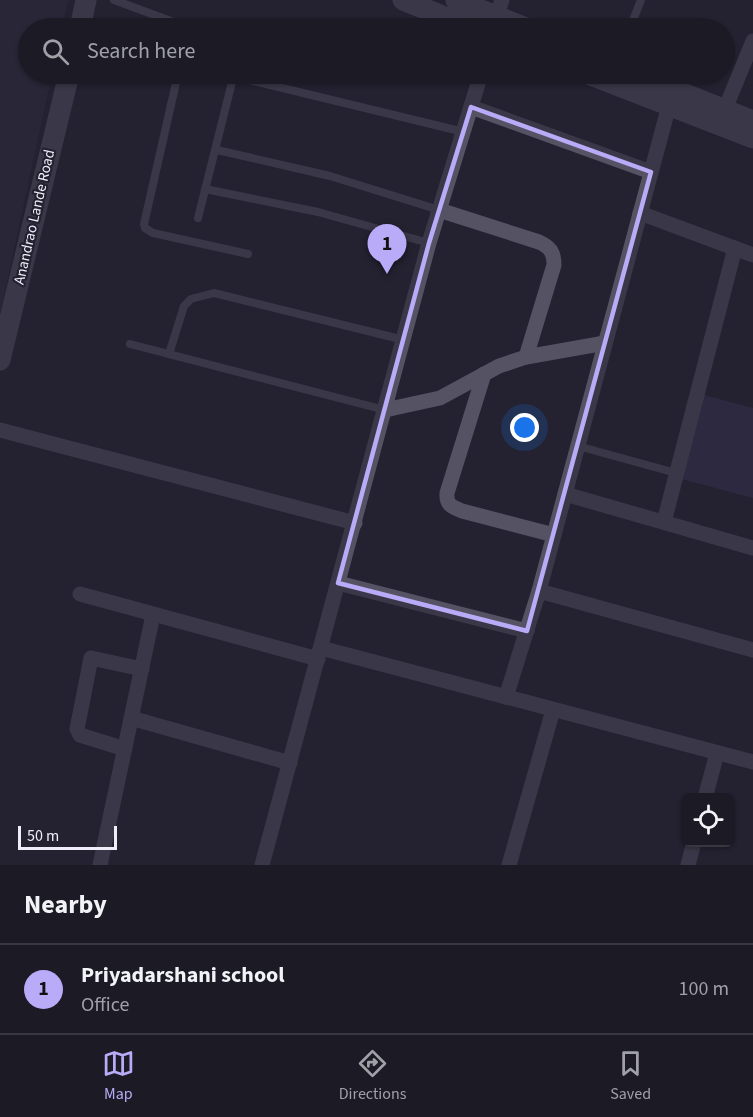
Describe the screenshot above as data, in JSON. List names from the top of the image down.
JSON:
{
  "streets": {
    "main road": ["Anandrao Lande Road"]
  },
  "scale_bar": "50 m",
  "page": {
    "search": "Search here",
    "pins": "1",
    "scale": "50 m",
    "heading": "Nearby",
    "list": [
      {
        "mark": "1",
        "name": "Priyadarshani school",
        "note": "Office",
        "value": "100 m"
      }
    ],
    "nav": ["Map", "Directions", "Saved"]
  }
}
